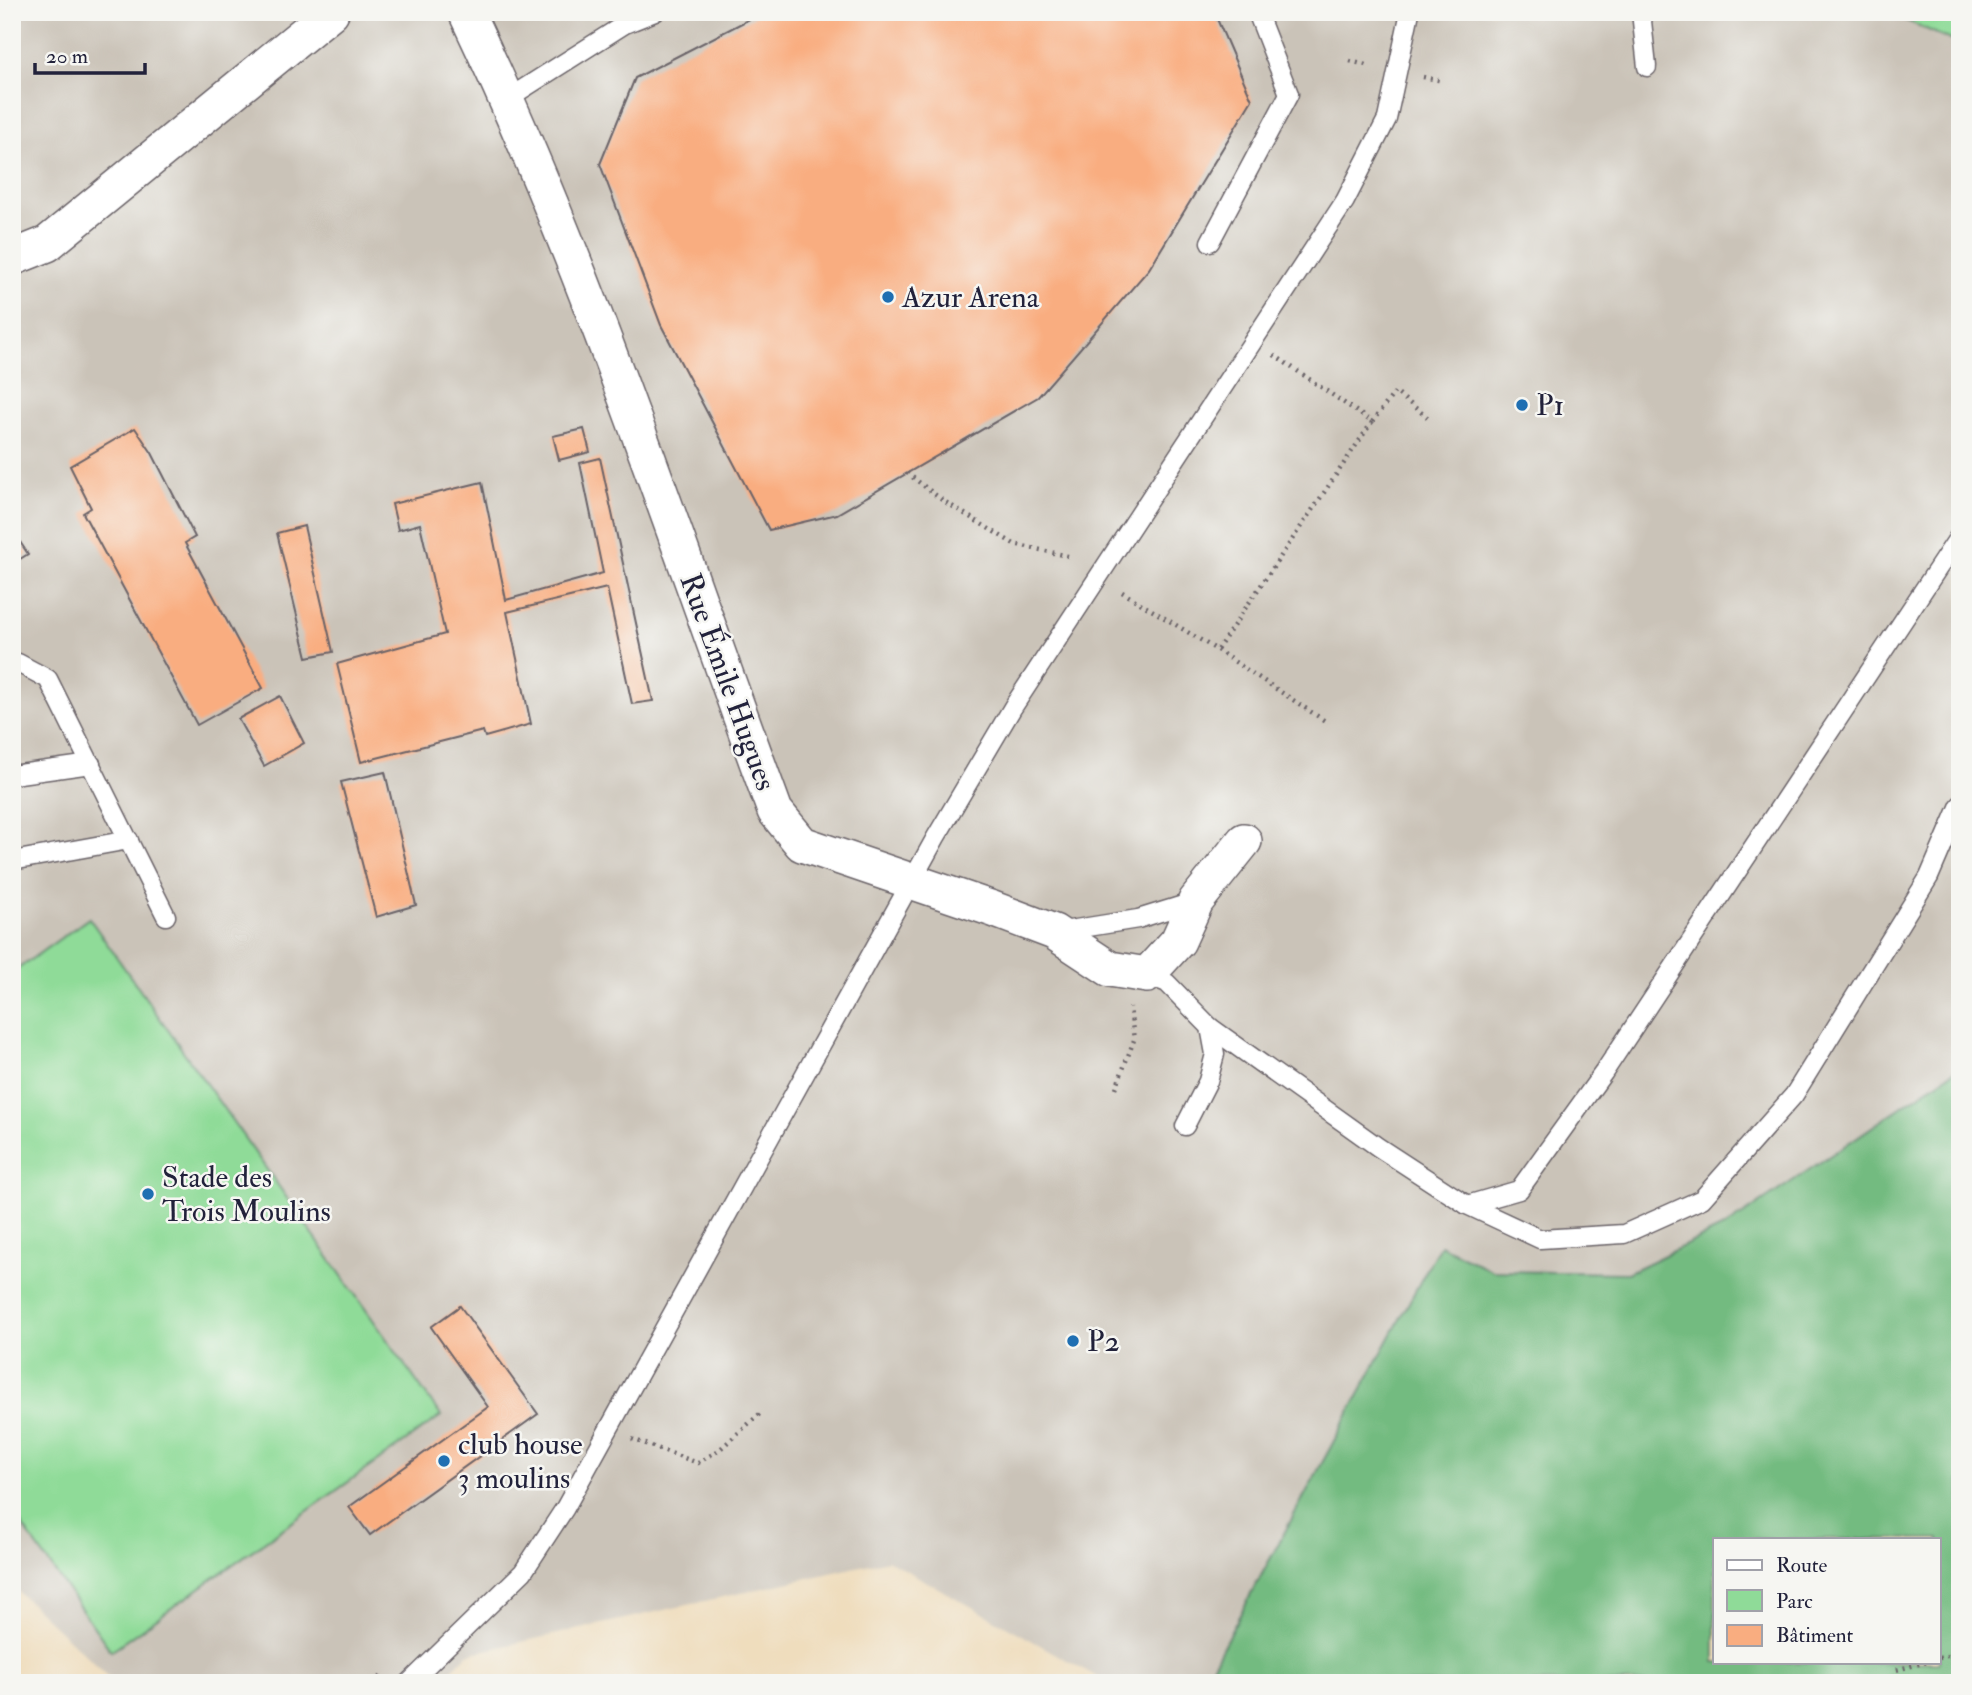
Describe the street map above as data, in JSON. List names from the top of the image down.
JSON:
{
  "streets": {
    "street": ["Rue Émile Hugues"]
  },
  "places": [
    "Azur Arena",
    "P1",
    "Stade des Trois Moulins",
    "P2",
    "club house 3 moulins"
  ],
  "legend": ["Route", "Parc", "Bâtiment"],
  "scale_bar": "20 m"
}
